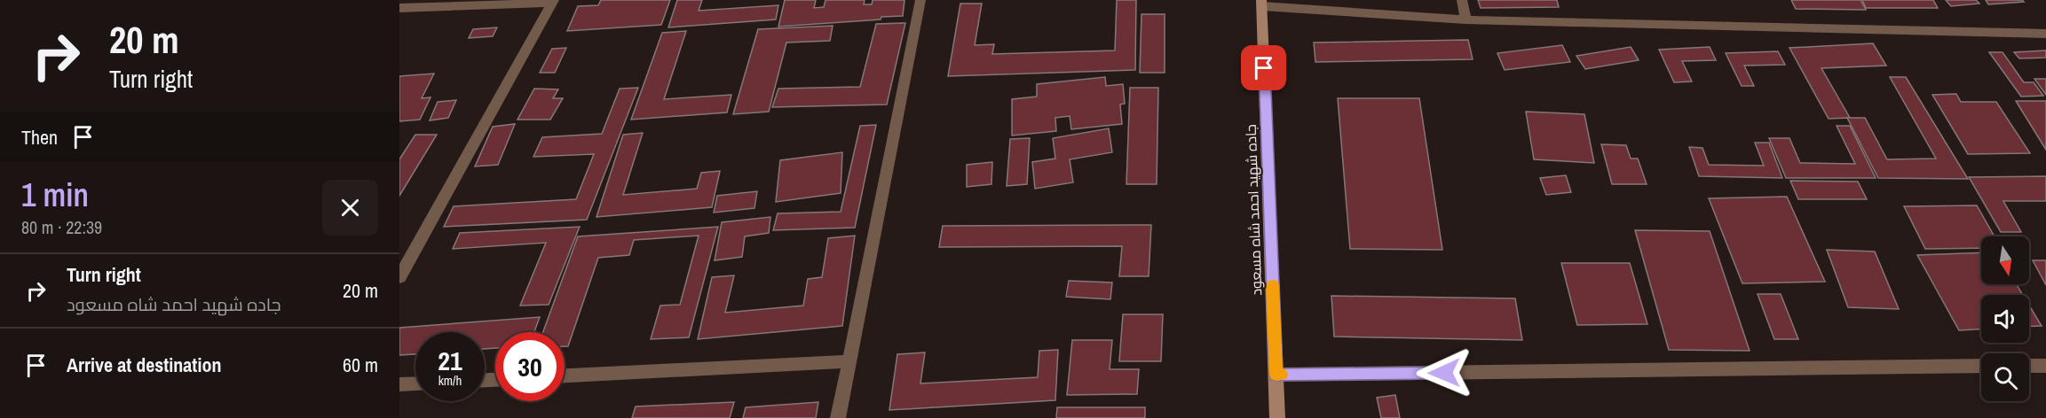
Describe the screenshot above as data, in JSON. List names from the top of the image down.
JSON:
{
  "streets": {
    "main road": ["جاده شهيد احمد شاه مسعود"]
  },
  "north": "bottom",
  "page": {
    "turn": ["20 m", "Turn right"],
    "then": "Then",
    "heading": ["1 min", "80 m · 22:39"],
    "list": [
      {
        "name": "Turn right",
        "note": "جاده شهيد احمد شاه مسعود",
        "value": "20 m"
      },
      {
        "name": "Arrive at destination",
        "value": "60 m"
      }
    ],
    "speed": "21 km/h",
    "limit": "30"
  }
}
